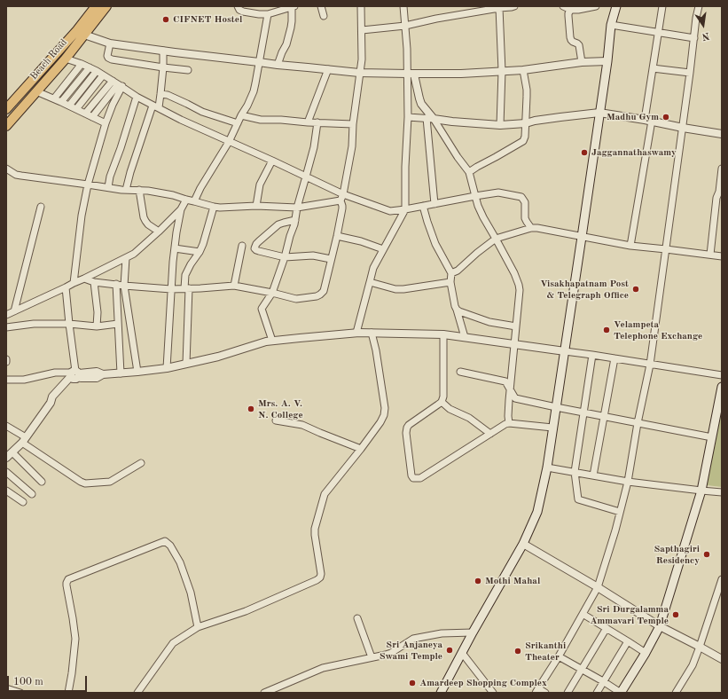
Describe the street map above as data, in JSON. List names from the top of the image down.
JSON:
{
  "streets": {
    "main road": ["Beach Road"]
  },
  "places": [
    "CIFNET Hostel",
    "Madhu Gym",
    "Jaggannathaswamy",
    "Visakhapatnam Post & Telegraph Office",
    "Velampeta Telephone Exchange",
    "Mrs. A. V. N. College",
    "Sapthagiri Residency",
    "Mothi Mahal",
    "Sri Durgalamma Ammavari Temple",
    "Sri Anjaneya Swami Temple",
    "Srikanthi Theater",
    "Amardeep Shopping Complex"
  ],
  "scale_bar": "100 m",
  "north": "bottom"
}
